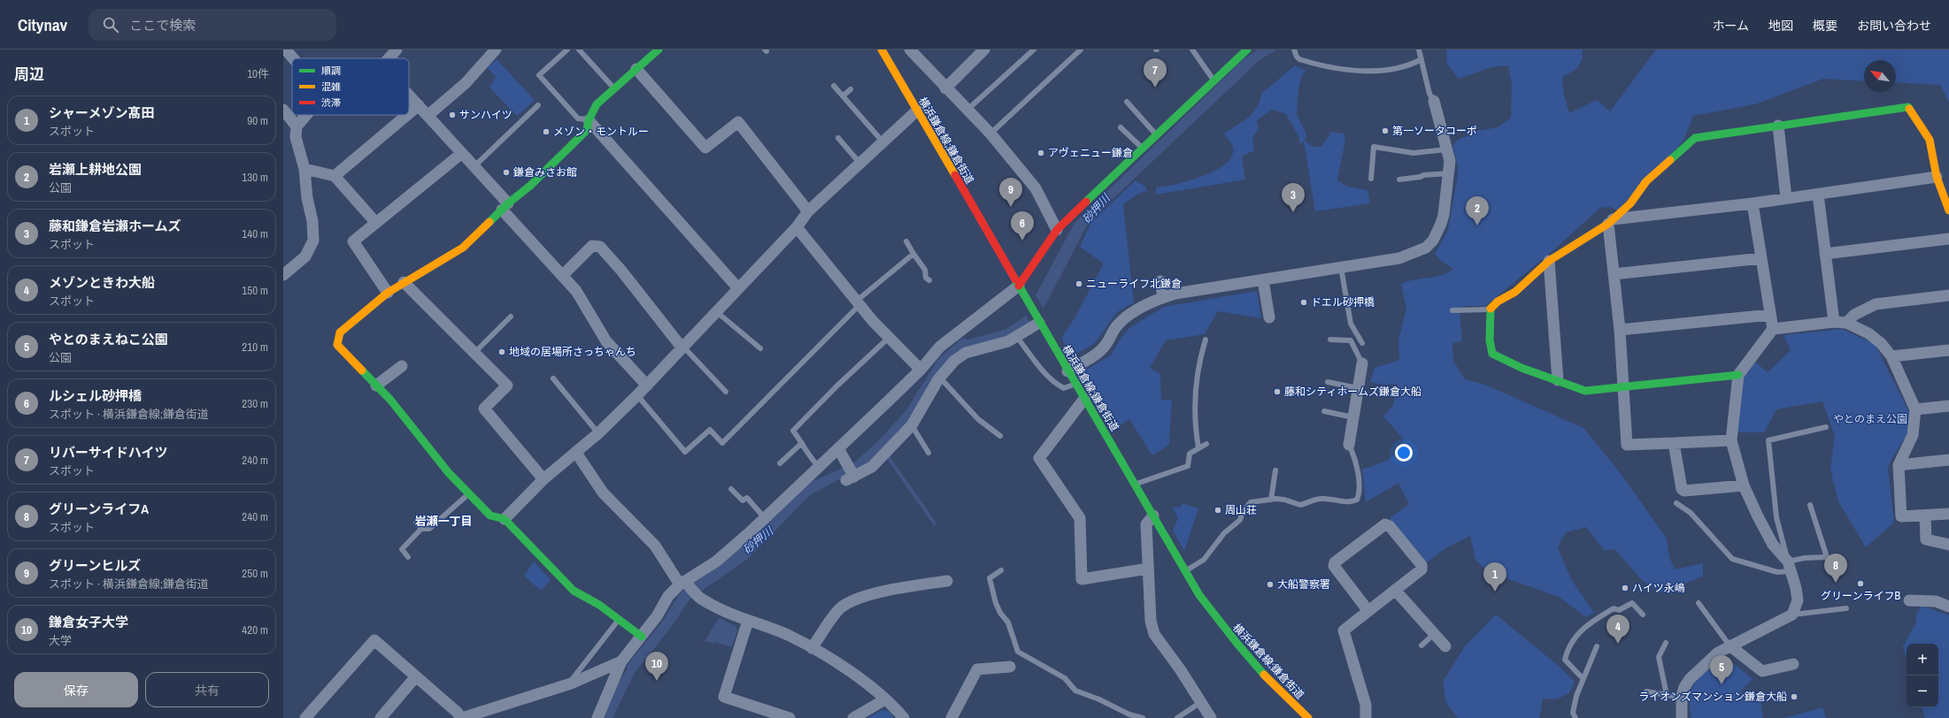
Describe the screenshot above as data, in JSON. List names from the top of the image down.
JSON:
{
  "streets": {
    "street": ["横浜鎌倉線;鎌倉街道"]
  },
  "districts": ["岩瀬一丁目"],
  "water": ["砂押川"],
  "parks": ["やとのまえ公園"],
  "places": [
    "サンハイツ",
    "第一ソータコーポ",
    "メゾン・モントルー",
    "アヴェニュー鎌倉",
    "鎌倉みさお館",
    "ニューライフ北鎌倉",
    "ドエル砂押橋",
    "地域の居場所さっちゃんち",
    "藤和シティホームズ鎌倉大船",
    "周山荘",
    "グリーンライフB",
    "大船警察署",
    "ハイツ永嶋",
    "ライオンズマンション鎌倉大船"
  ],
  "legend": ["順調", "混雑", "渋滞"],
  "north": "top left",
  "page": {
    "header": "Citynav",
    "search": "ここで検索",
    "nav": [
      "ホーム",
      "地図",
      "概要",
      "お問い合わせ"
    ],
    "heading": ["周辺", "10件"],
    "pins": [
      "7",
      "9",
      "3",
      "2",
      "6",
      "8",
      "1",
      "4",
      "10",
      "5"
    ],
    "list": [
      {
        "mark": "1",
        "name": "シャーメゾン髙田",
        "note": "スポット",
        "value": "90 m"
      },
      {
        "mark": "2",
        "name": "岩瀬上耕地公園",
        "note": "公園",
        "value": "130 m"
      },
      {
        "mark": "3",
        "name": "藤和鎌倉岩瀬ホームズ",
        "note": "スポット",
        "value": "140 m"
      },
      {
        "mark": "4",
        "name": "メゾンときわ大船",
        "note": "スポット",
        "value": "150 m"
      },
      {
        "mark": "5",
        "name": "やとのまえねこ公園",
        "note": "公園",
        "value": "210 m"
      },
      {
        "mark": "6",
        "name": "ルシェル砂押橋",
        "note": "スポット · 横浜鎌倉線;鎌倉街道",
        "value": "230 m"
      },
      {
        "mark": "7",
        "name": "リバーサイドハイツ",
        "note": "スポット",
        "value": "240 m"
      },
      {
        "mark": "8",
        "name": "グリーンライフA",
        "note": "スポット",
        "value": "240 m"
      },
      {
        "mark": "9",
        "name": "グリーンヒルズ",
        "note": "スポット · 横浜鎌倉線;鎌倉街道",
        "value": "250 m"
      },
      {
        "mark": "10",
        "name": "鎌倉女子大学",
        "note": "大学",
        "value": "420 m"
      }
    ],
    "map_buttons": ["+", "−"],
    "buttons": ["保存", "共有"]
  }
}
